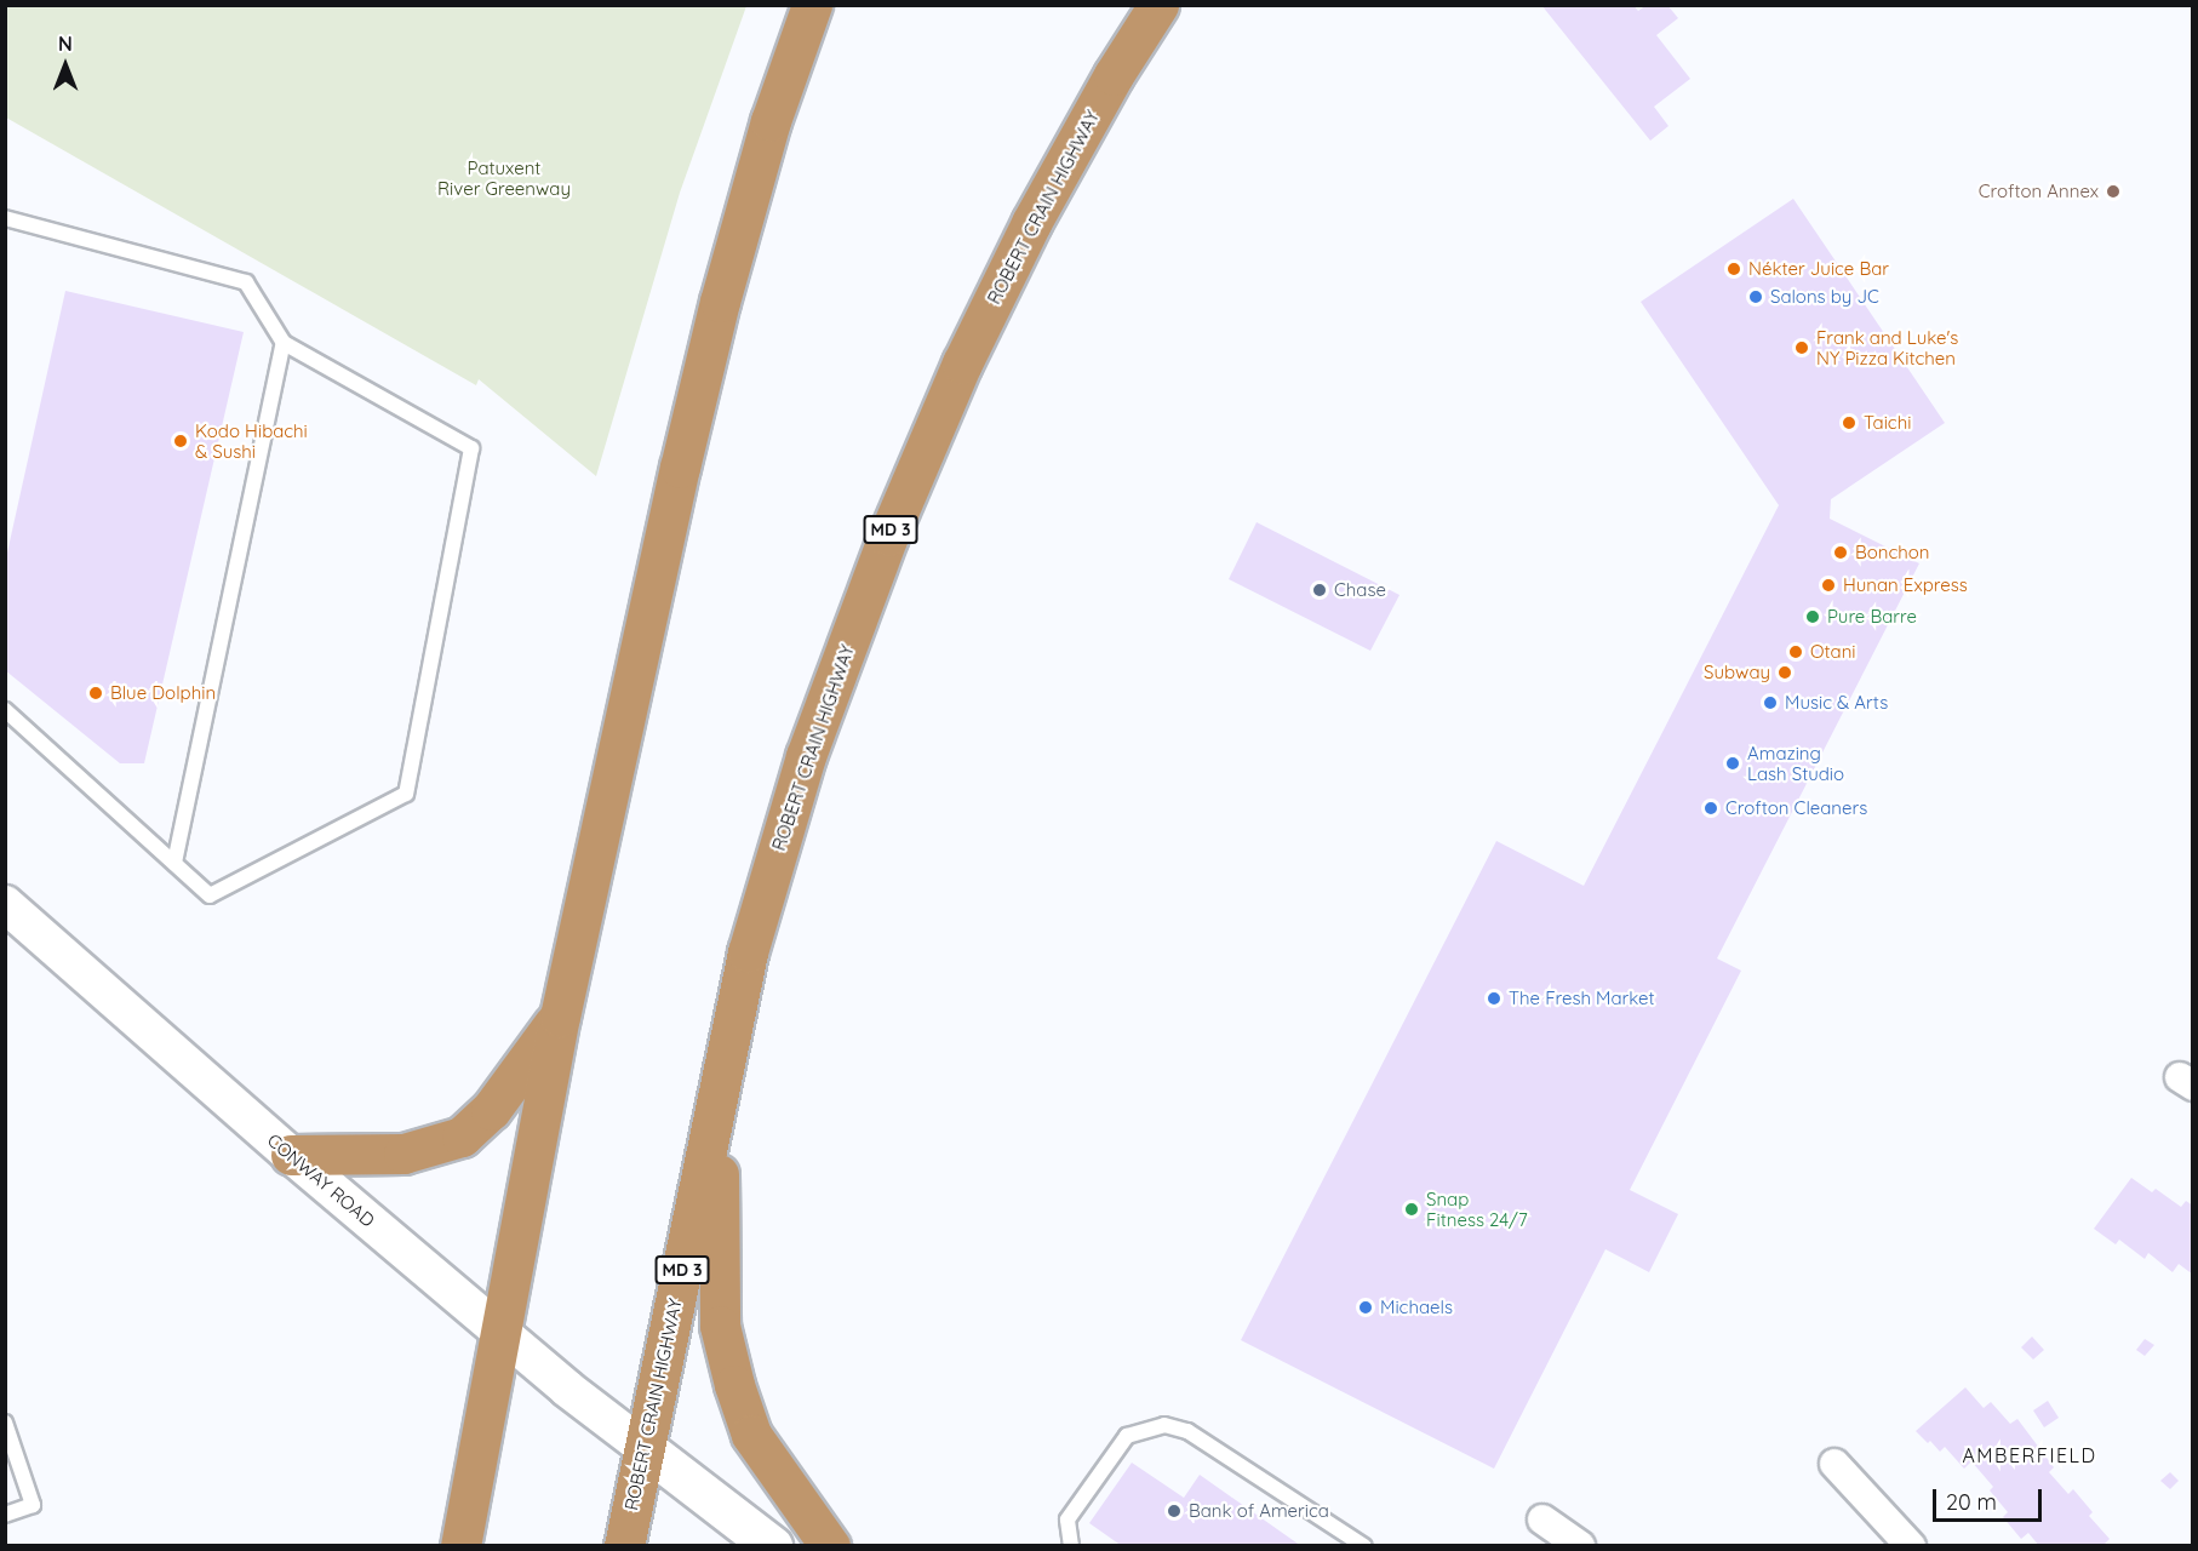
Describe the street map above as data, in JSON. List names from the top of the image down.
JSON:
{
  "streets": {
    "highway": ["ROBERT CRAIN HIGHWAY", "MD 3"],
    "street": ["CONWAY ROAD"]
  },
  "crossings": [
    ["ROBERT CRAIN HIGHWAY", "CONWAY ROAD"]
  ],
  "districts": ["AMBERFIELD"],
  "parks": ["Patuxent River Greenway"],
  "places": [
    "Crofton Annex",
    "Nékter Juice Bar",
    "Salons by JC",
    "Frank and Luke's NY Pizza Kitchen",
    "Taichi",
    "Kodo Hibachi & Sushi",
    "Bonchon",
    "Hunan Express",
    "Chase",
    "Pure Barre",
    "Otani",
    "Subway",
    "Blue Dolphin",
    "Music & Arts",
    "Amazing Lash Studio",
    "Crofton Cleaners",
    "The Fresh Market",
    "Snap Fitness 24/7",
    "Michaels",
    "Bank of America"
  ],
  "scale_bar": "20 m",
  "north": "top"
}
